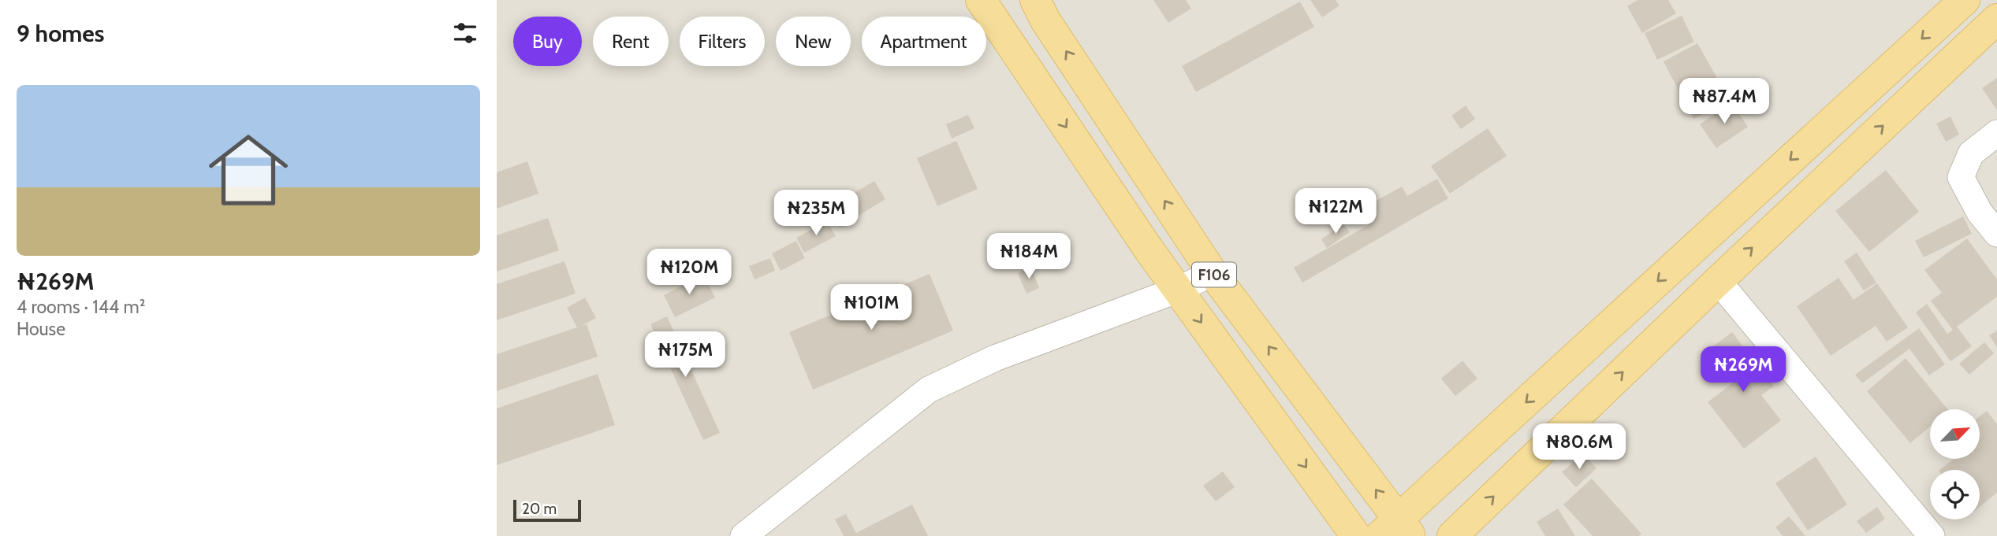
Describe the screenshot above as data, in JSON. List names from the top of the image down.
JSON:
{
  "streets": {
    "main road": ["F106"]
  },
  "scale_bar": "20 m",
  "north": "top right",
  "page": {
    "heading": "9 homes",
    "chip": [
      "Buy",
      "Rent",
      "Filters",
      "New",
      "Apartment"
    ],
    "list": [
      {
        "name": "₦269M",
        "note": "4 rooms · 144 m² · House"
      }
    ],
    "price": [
      "₦87.4M",
      "₦122M",
      "₦235M",
      "₦184M",
      "₦120M",
      "₦101M",
      "₦175M",
      "₦269M",
      "₦80.6M"
    ],
    "scale": "20 m"
  }
}
